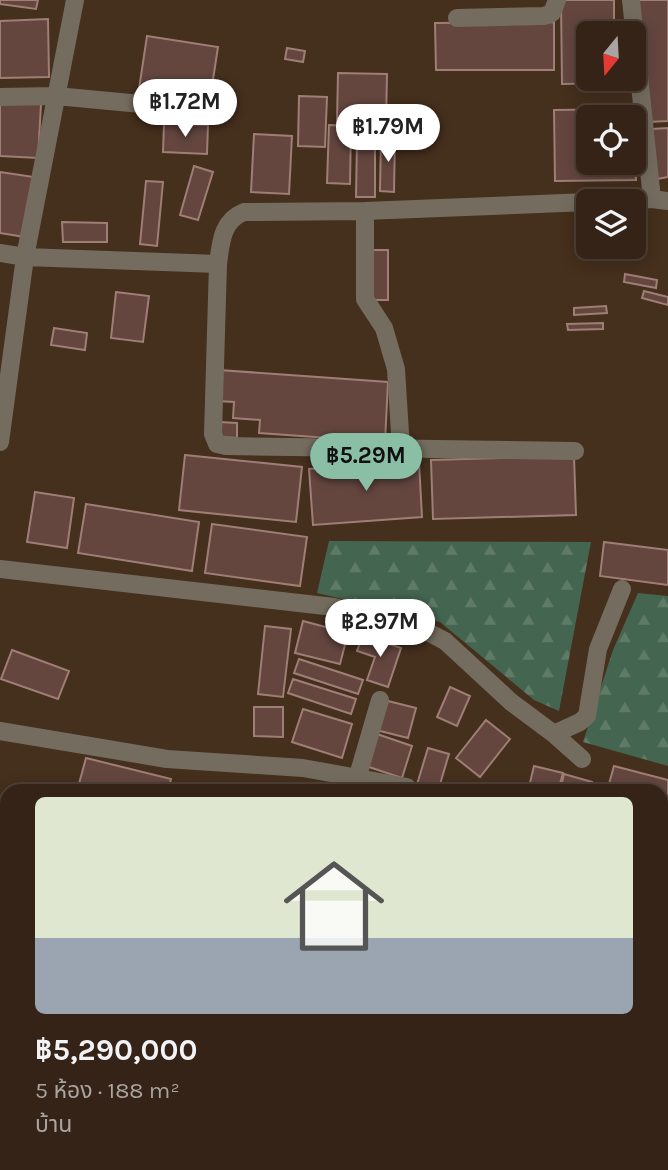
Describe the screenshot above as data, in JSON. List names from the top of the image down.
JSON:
{
  "north": "bottom",
  "page": {
    "price": [
      "฿1.72M",
      "฿1.79M",
      "฿5.29M",
      "฿2.97M"
    ],
    "list": [
      {
        "name": "฿5,290,000",
        "note": "5 ห้อง · 188 m² · บ้าน"
      }
    ]
  }
}
